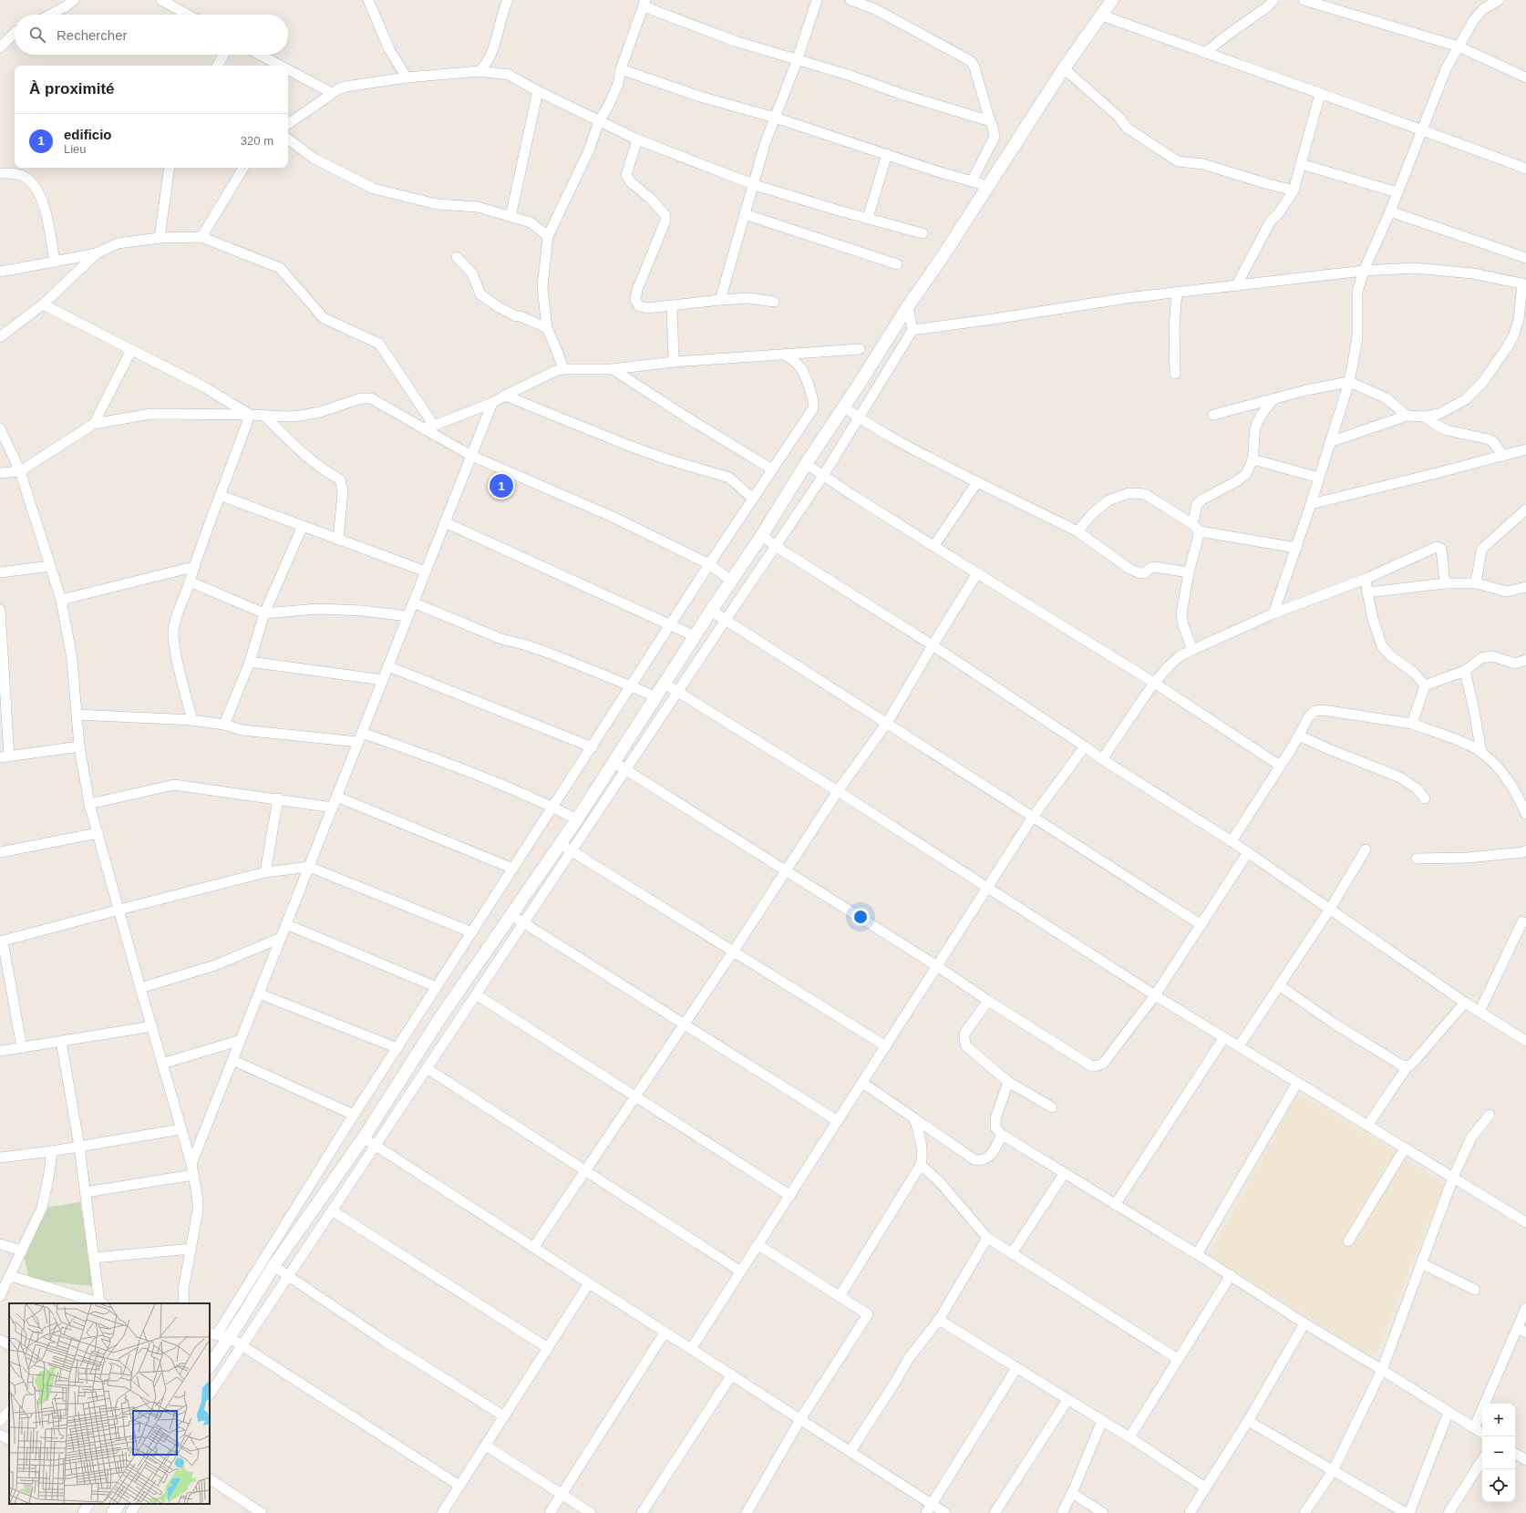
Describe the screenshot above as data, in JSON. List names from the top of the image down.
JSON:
{
  "page": {
    "search": "Rechercher",
    "heading": "À proximité",
    "list": [
      {
        "mark": "1",
        "name": "edificio",
        "note": "Lieu",
        "value": "320 m"
      }
    ],
    "pins": "1",
    "map_buttons": ["+", "−"]
  }
}
